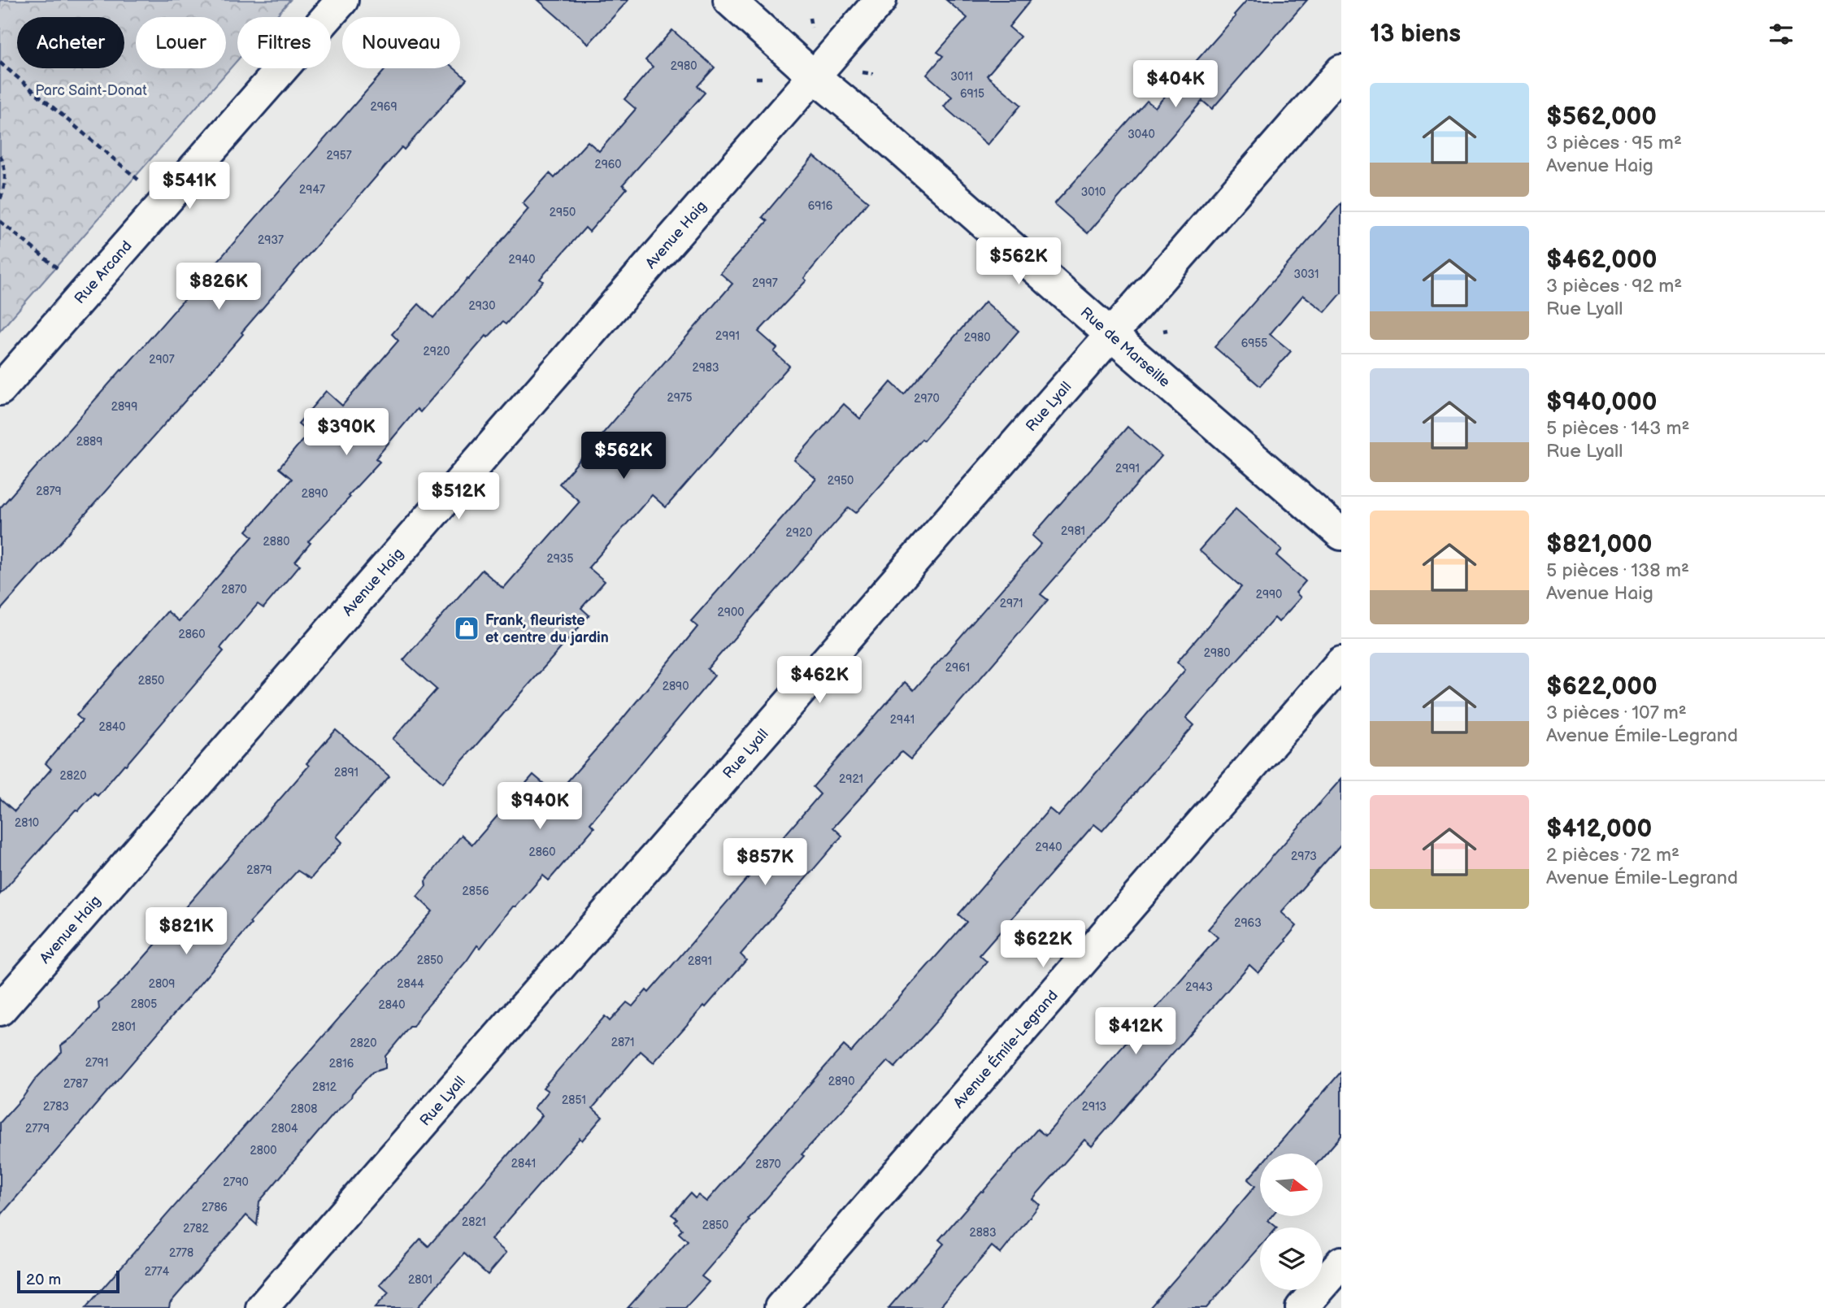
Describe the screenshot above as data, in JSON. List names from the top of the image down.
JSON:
{
  "streets": {
    "street": [
      "Avenue Haig",
      "Rue Arcand",
      "Rue de Marseille",
      "Rue Lyall",
      "Avenue Émile-Legrand"
    ]
  },
  "crossings": [
    ["Avenue Haig", "Rue de Marseille"],
    ["Rue de Marseille", "Rue Lyall"]
  ],
  "parks": ["Parc Saint-Donat"],
  "places": {
    "shop": ["Frank, fleuriste et centre du jardin"]
  },
  "house_numbers": [
    "2980",
    "3011",
    "6915",
    "2969",
    "3040",
    "2957",
    "2960",
    "2947",
    "3010",
    "6916",
    "2950",
    "2937",
    "2940",
    "3031",
    "2997",
    "2930",
    "2991",
    "2980",
    "6955",
    "2920",
    "2907",
    "2983",
    "2975",
    "2970",
    "2899",
    "2889",
    "2991",
    "2950",
    "2879",
    "2890",
    "2981",
    "2920",
    "2880",
    "2935",
    "2870",
    "2990",
    "2971",
    "2900",
    "2860",
    "2980",
    "2961",
    "2850",
    "2890",
    "2941",
    "2840",
    "2891",
    "2820",
    "2921",
    "2810",
    "2940",
    "2860",
    "2973",
    "2879",
    "2856",
    "2963",
    "2850",
    "2891",
    "2809",
    "2844",
    "2943",
    "2805",
    "2840",
    "2801",
    "2871",
    "2820",
    "2791",
    "2816",
    "2890",
    "2787",
    "2812",
    "2851",
    "2783",
    "2913",
    "2808",
    "2779",
    "2804",
    "2800",
    "2841",
    "2870",
    "2790",
    "2786",
    "2821",
    "2850",
    "2782",
    "2883",
    "2778",
    "2774",
    "2801"
  ],
  "scale_bar": "20 m",
  "north": "right",
  "page": {
    "heading": "13 biens",
    "chip": [
      "Acheter",
      "Louer",
      "Filtres",
      "Nouveau"
    ],
    "price": [
      "$404K",
      "$541K",
      "$562K",
      "$826K",
      "$390K",
      "$562K",
      "$512K",
      "$462K",
      "$940K",
      "$857K",
      "$821K",
      "$622K",
      "$412K"
    ],
    "list": [
      {
        "name": "$562,000",
        "note": "3 pièces · 95 m² · Avenue Haig"
      },
      {
        "name": "$462,000",
        "note": "3 pièces · 92 m² · Rue Lyall"
      },
      {
        "name": "$940,000",
        "note": "5 pièces · 143 m² · Rue Lyall"
      },
      {
        "name": "$821,000",
        "note": "5 pièces · 138 m² · Avenue Haig"
      },
      {
        "name": "$622,000",
        "note": "3 pièces · 107 m² · Avenue Émile-Legrand"
      },
      {
        "name": "$412,000",
        "note": "2 pièces · 72 m² · Avenue Émile-Legrand"
      }
    ],
    "scale": "20 m"
  }
}
